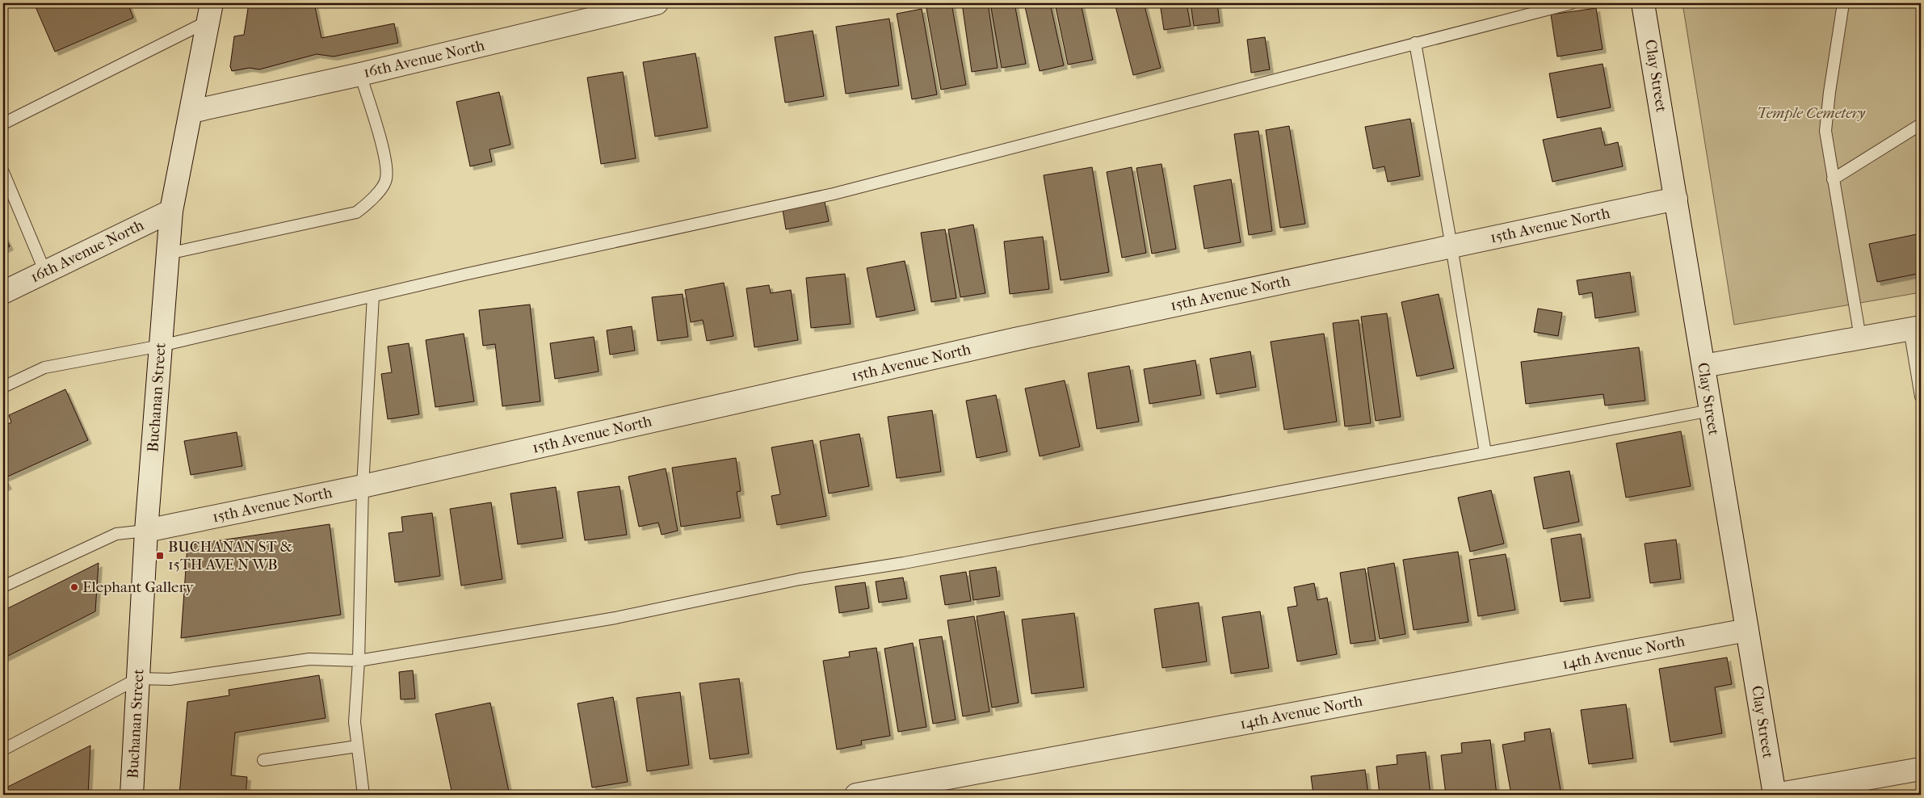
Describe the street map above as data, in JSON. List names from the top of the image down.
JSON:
{
  "streets": {
    "street": [
      "16th Avenue North",
      "Clay Street",
      "15th Avenue North",
      "Buchanan Street",
      "14th Avenue North"
    ]
  },
  "crossings": [
    ["16th Avenue North", "Buchanan Street"],
    ["Clay Street", "15th Avenue North"],
    ["Clay Street", "14th Avenue North"],
    ["15th Avenue North", "Buchanan Street"]
  ],
  "parks": ["Temple Cemetery"],
  "places": {
    "transit": ["BUCHANAN ST & 15TH AVE N WB"],
    "other": ["Elephant Gallery"]
  }
}
